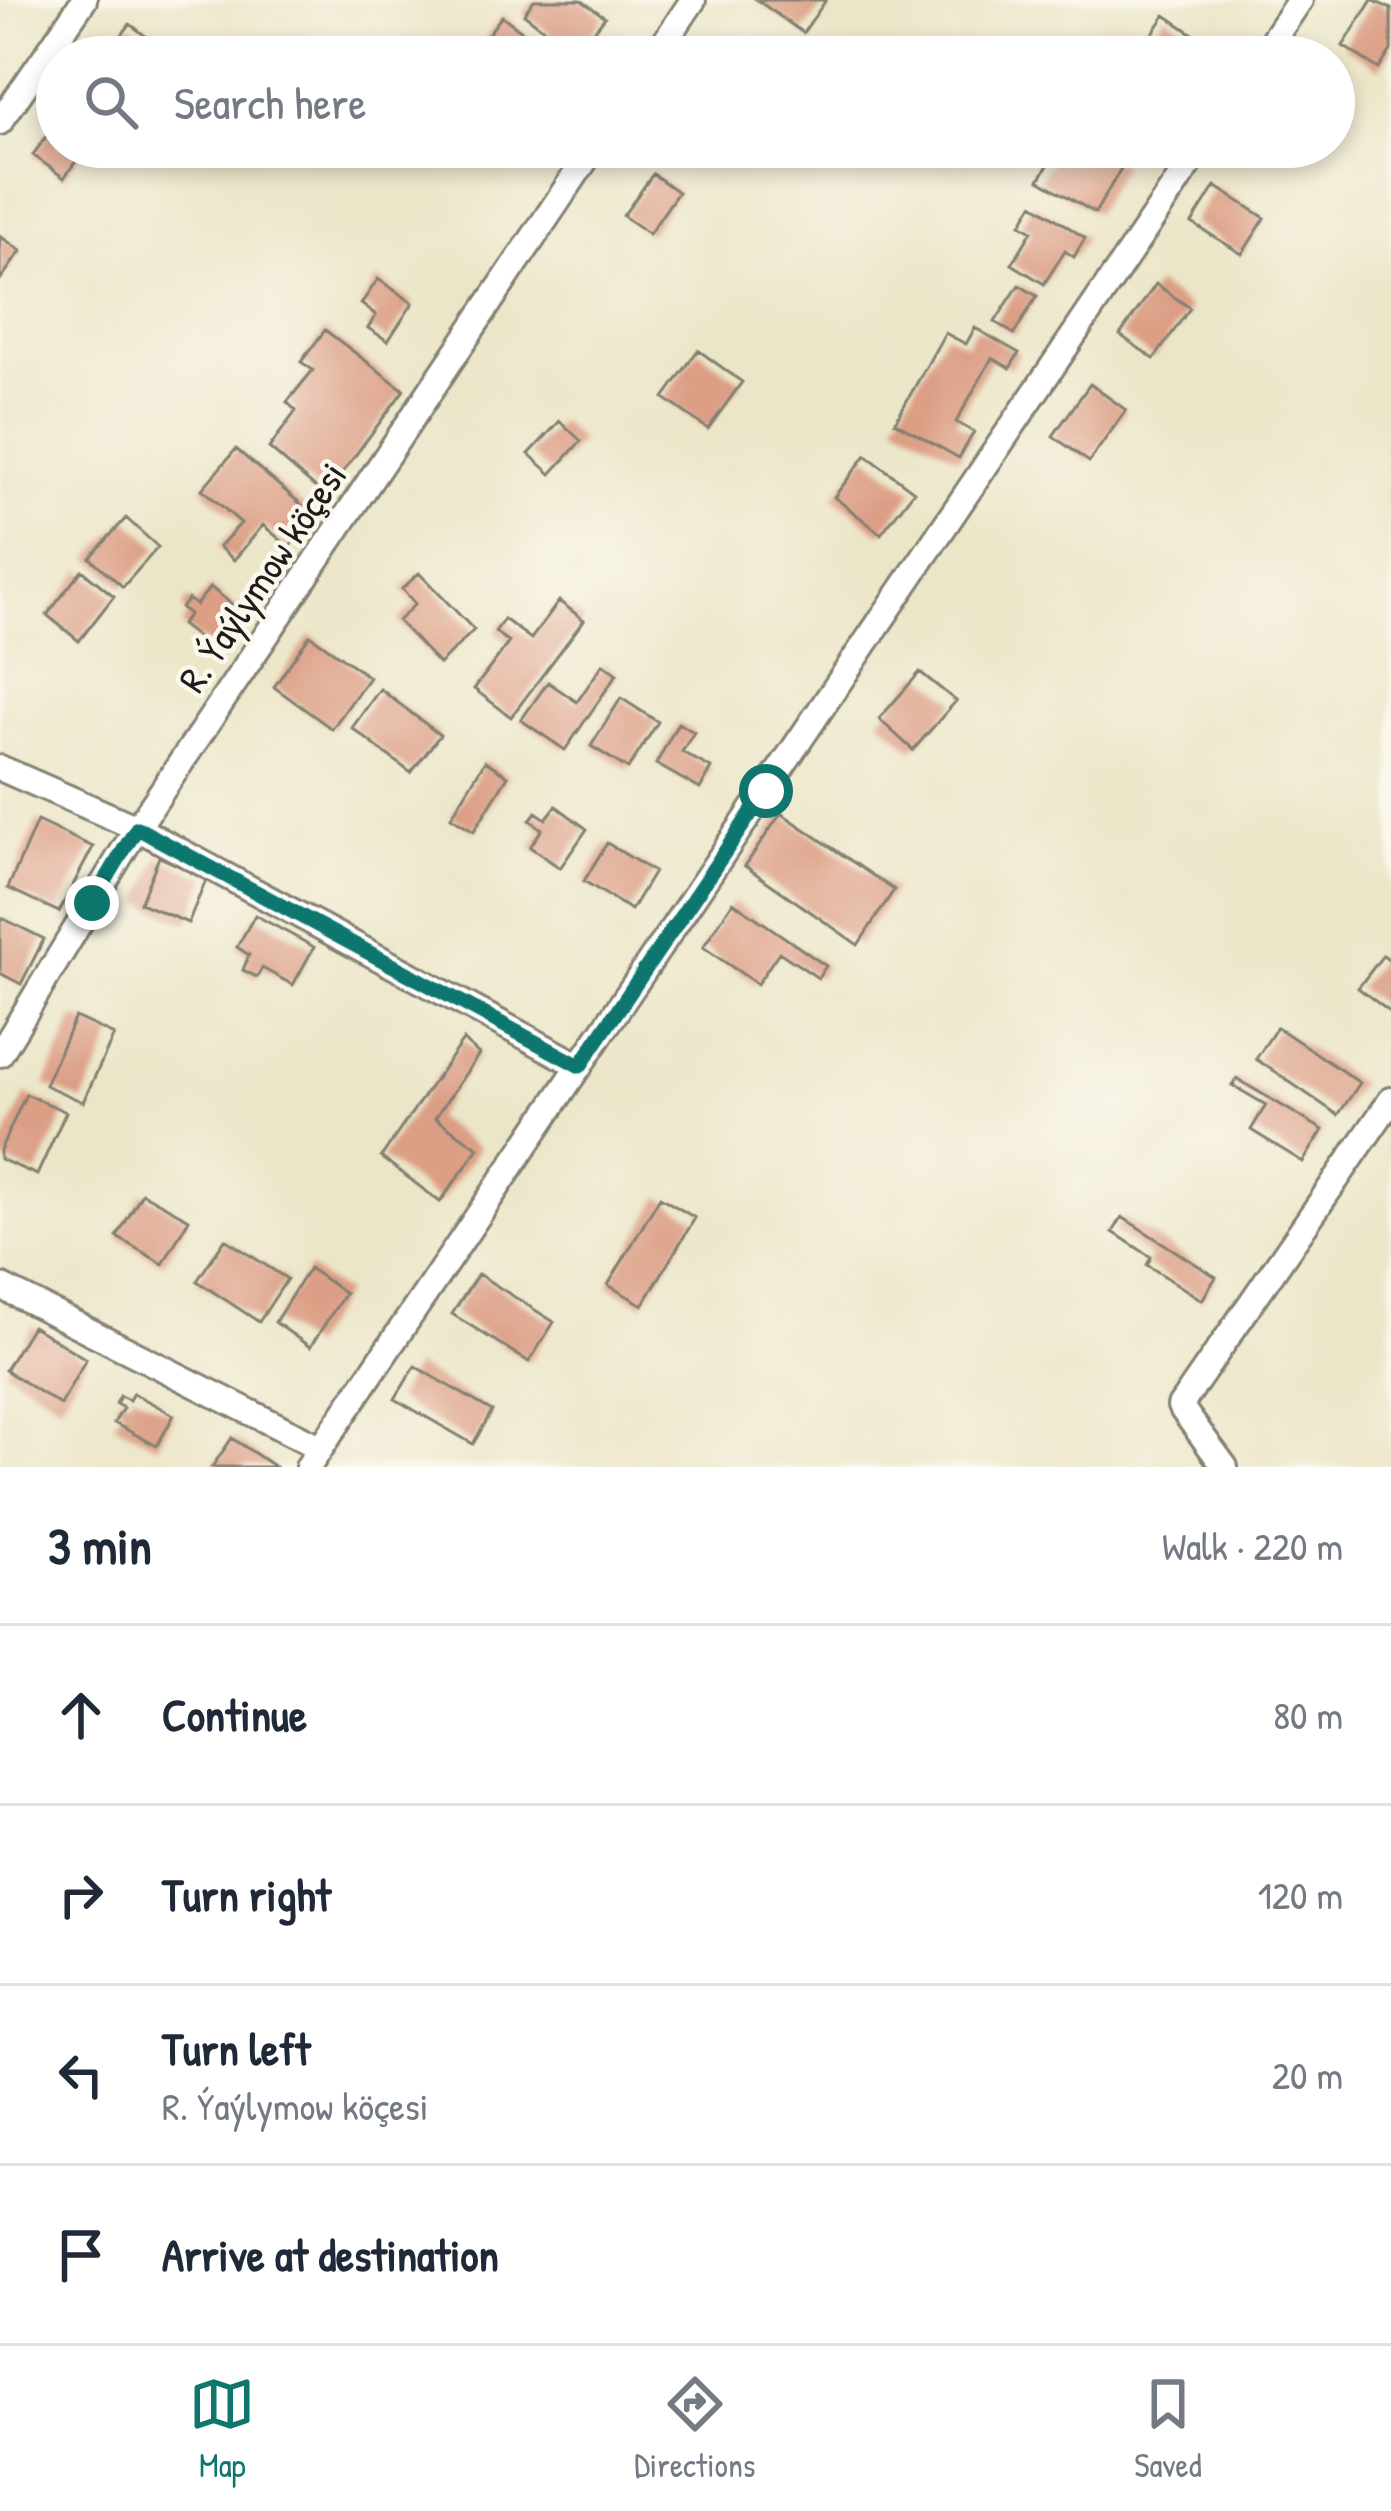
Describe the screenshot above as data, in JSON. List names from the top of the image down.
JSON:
{
  "streets": {
    "street": ["R. Ýaýlymow köçesi"]
  },
  "page": {
    "search": "Search here",
    "heading": ["3 min", "Walk · 220 m"],
    "list": [
      ["Continue", "80 m"],
      ["Turn right", "120 m"],
      ["Turn left", "R. Ýaýlymow köçesi", "20 m"],
      "Arrive at destination"
    ],
    "nav": ["Map", "Directions", "Saved"]
  }
}
